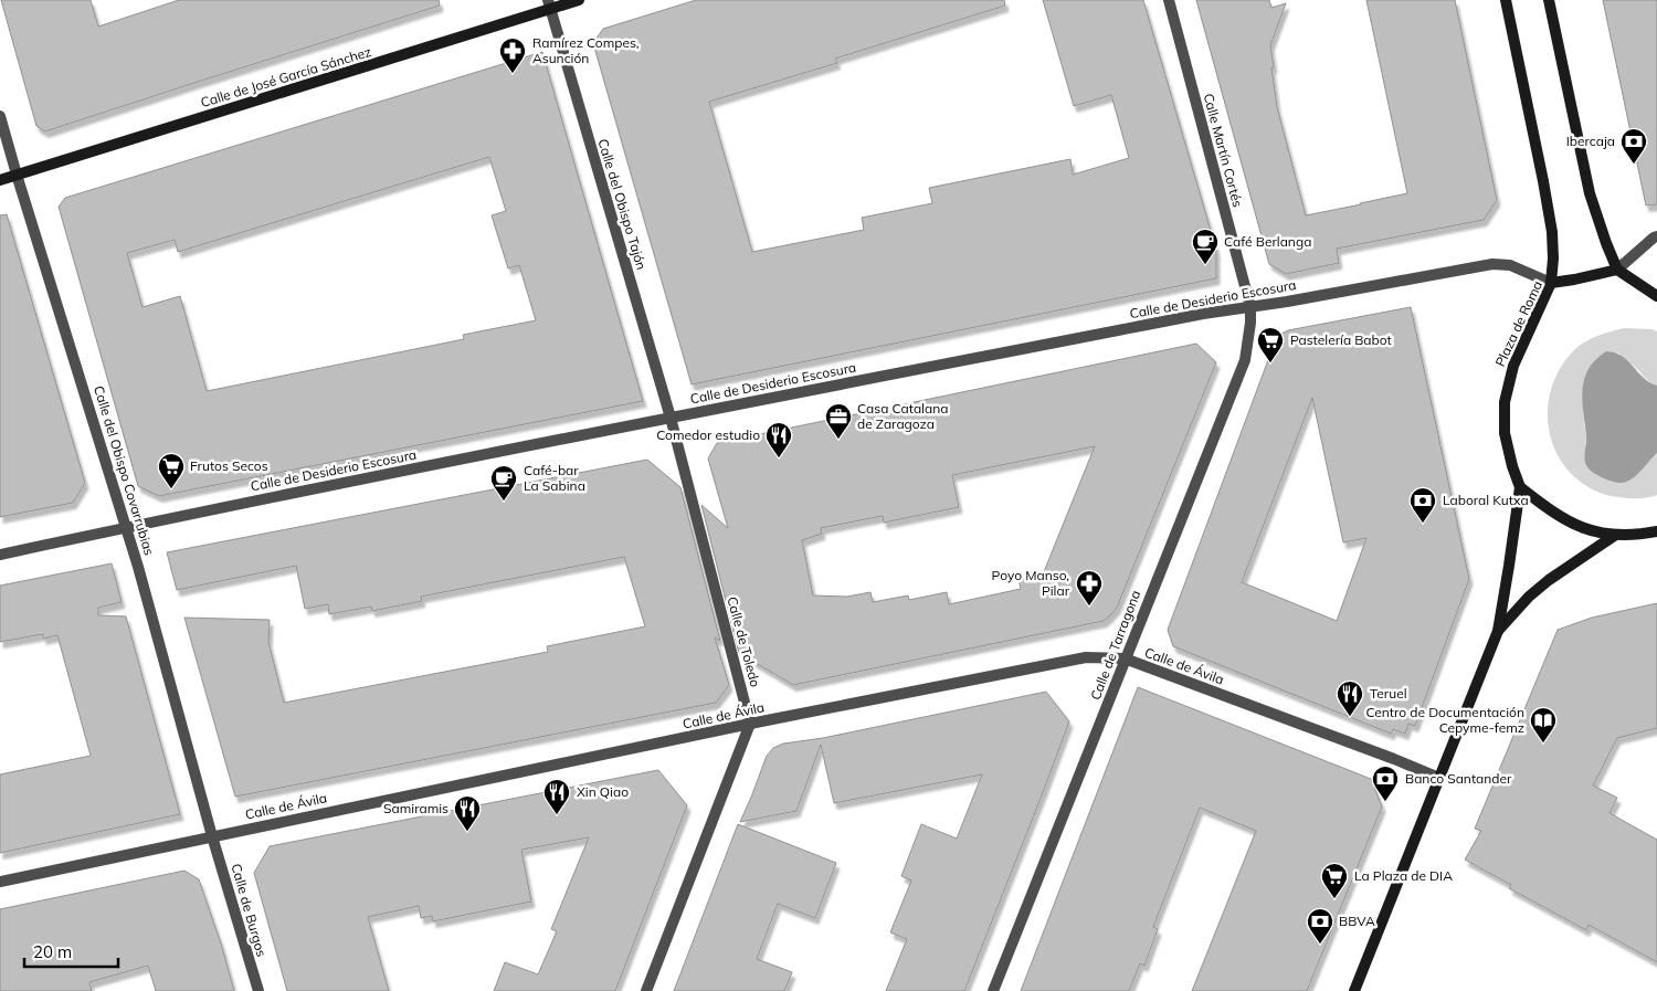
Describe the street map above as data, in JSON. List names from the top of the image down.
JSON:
{
  "streets": {
    "main road": ["Calle de José García Sánchez", "Plaza de Roma"],
    "street": [
      "Calle Martín Cortés",
      "Calle del Obispo Tajón",
      "Calle de Desiderio Escosura",
      "Calle del Obispo Covarrubias",
      "Calle de Toledo",
      "Calle de Tarragona",
      "Calle de Ávila",
      "Calle de Burgos"
    ]
  },
  "crossings": [
    ["Calle de José García Sánchez", "Calle del Obispo Tajón"],
    ["Calle de José García Sánchez", "Calle del Obispo Covarrubias"],
    ["Calle Martín Cortés", "Calle de Desiderio Escosura"],
    ["Calle Martín Cortés", "Calle de Tarragona"],
    ["Calle del Obispo Tajón", "Calle de Desiderio Escosura"],
    ["Calle del Obispo Tajón", "Calle de Toledo"],
    ["Calle de Desiderio Escosura", "Plaza de Roma"],
    ["Calle de Desiderio Escosura", "Calle del Obispo Covarrubias"],
    ["Calle de Desiderio Escosura", "Calle de Toledo"],
    ["Calle de Desiderio Escosura", "Calle de Tarragona"],
    ["Calle del Obispo Covarrubias", "Calle de Ávila"],
    ["Calle del Obispo Covarrubias", "Calle de Burgos"],
    ["Calle de Toledo", "Calle de Ávila"],
    ["Calle de Tarragona", "Calle de Ávila"],
    ["Calle de Ávila", "Calle de Burgos"]
  ],
  "places": {
    "pharmacy": ["Ramírez Compes, Asunción", "Poyo Manso, Pilar"],
    "bank": [
      "Ibercaja",
      "Laboral Kutxa",
      "Banco Santander",
      "BBVA"
    ],
    "cafe": ["Café Berlanga", "Café-bar La Sabina"],
    "supermarket": ["Pastelería Babot", "Frutos Secos", "La Plaza de DIA"],
    "office": ["Casa Catalana de Zaragoza"],
    "restaurant": [
      "Comedor estudio",
      "Teruel",
      "Xin Qiao",
      "Samiramis"
    ],
    "library": ["Centro de Documentación Cepyme-femz"]
  },
  "scale_bar": "20 m"
}
